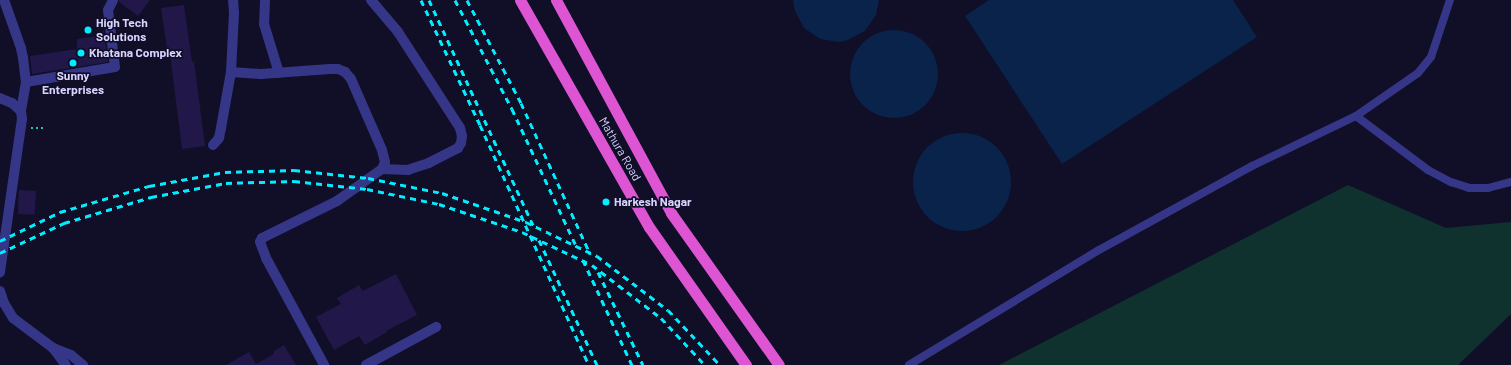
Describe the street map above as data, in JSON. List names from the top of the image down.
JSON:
{
  "streets": {
    "highway": ["Mathura Road"]
  },
  "places": [
    "High Tech Solutions",
    "Khatana Complex",
    "Sunny Enterprises",
    "Harkesh Nagar"
  ]
}
